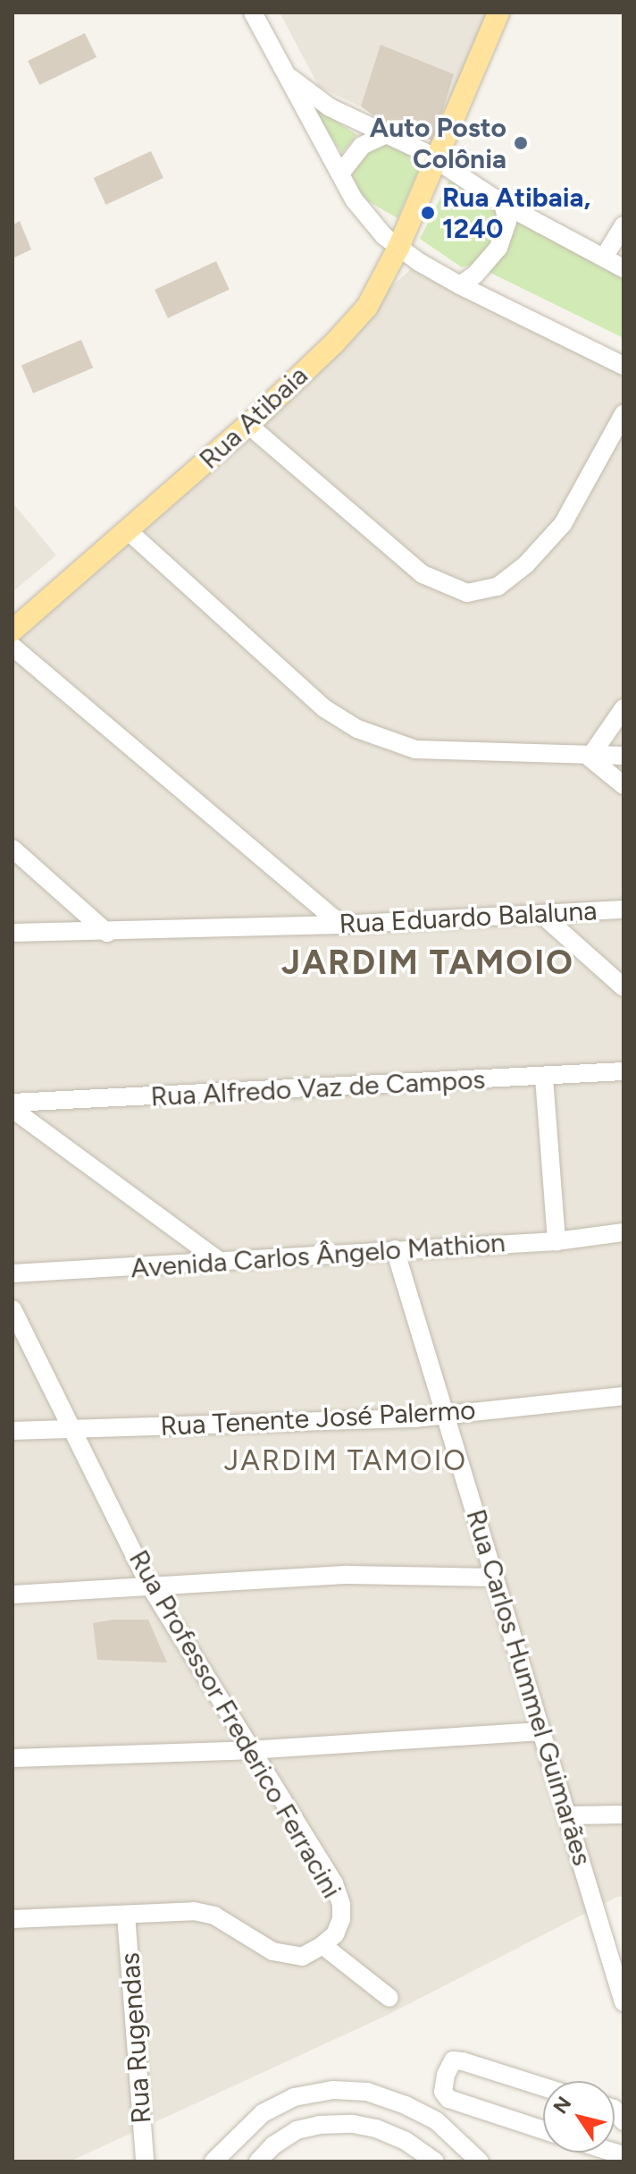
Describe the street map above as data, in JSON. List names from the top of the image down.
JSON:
{
  "streets": {
    "main road": ["Rua Atibaia"],
    "street": [
      "Rua Eduardo Balaluna",
      "Rua Alfredo Vaz de Campos",
      "Avenida Carlos Ângelo Mathion",
      "Rua Tenente José Palermo",
      "Rua Carlos Hummel Guimarães",
      "Rua Professor Frederico Ferracini",
      "Rua Rugendas"
    ]
  },
  "crossings": [
    ["Avenida Carlos Ângelo Mathion", "Rua Carlos Hummel Guimarães"],
    ["Rua Tenente José Palermo", "Rua Carlos Hummel Guimarães"],
    ["Rua Tenente José Palermo", "Rua Professor Frederico Ferracini"]
  ],
  "districts": ["JARDIM TAMOIO", "JARDIM TAMOIO"],
  "places": ["Auto Posto Colônia", "Rua Atibaia, 1240"],
  "north": "top left"
}
